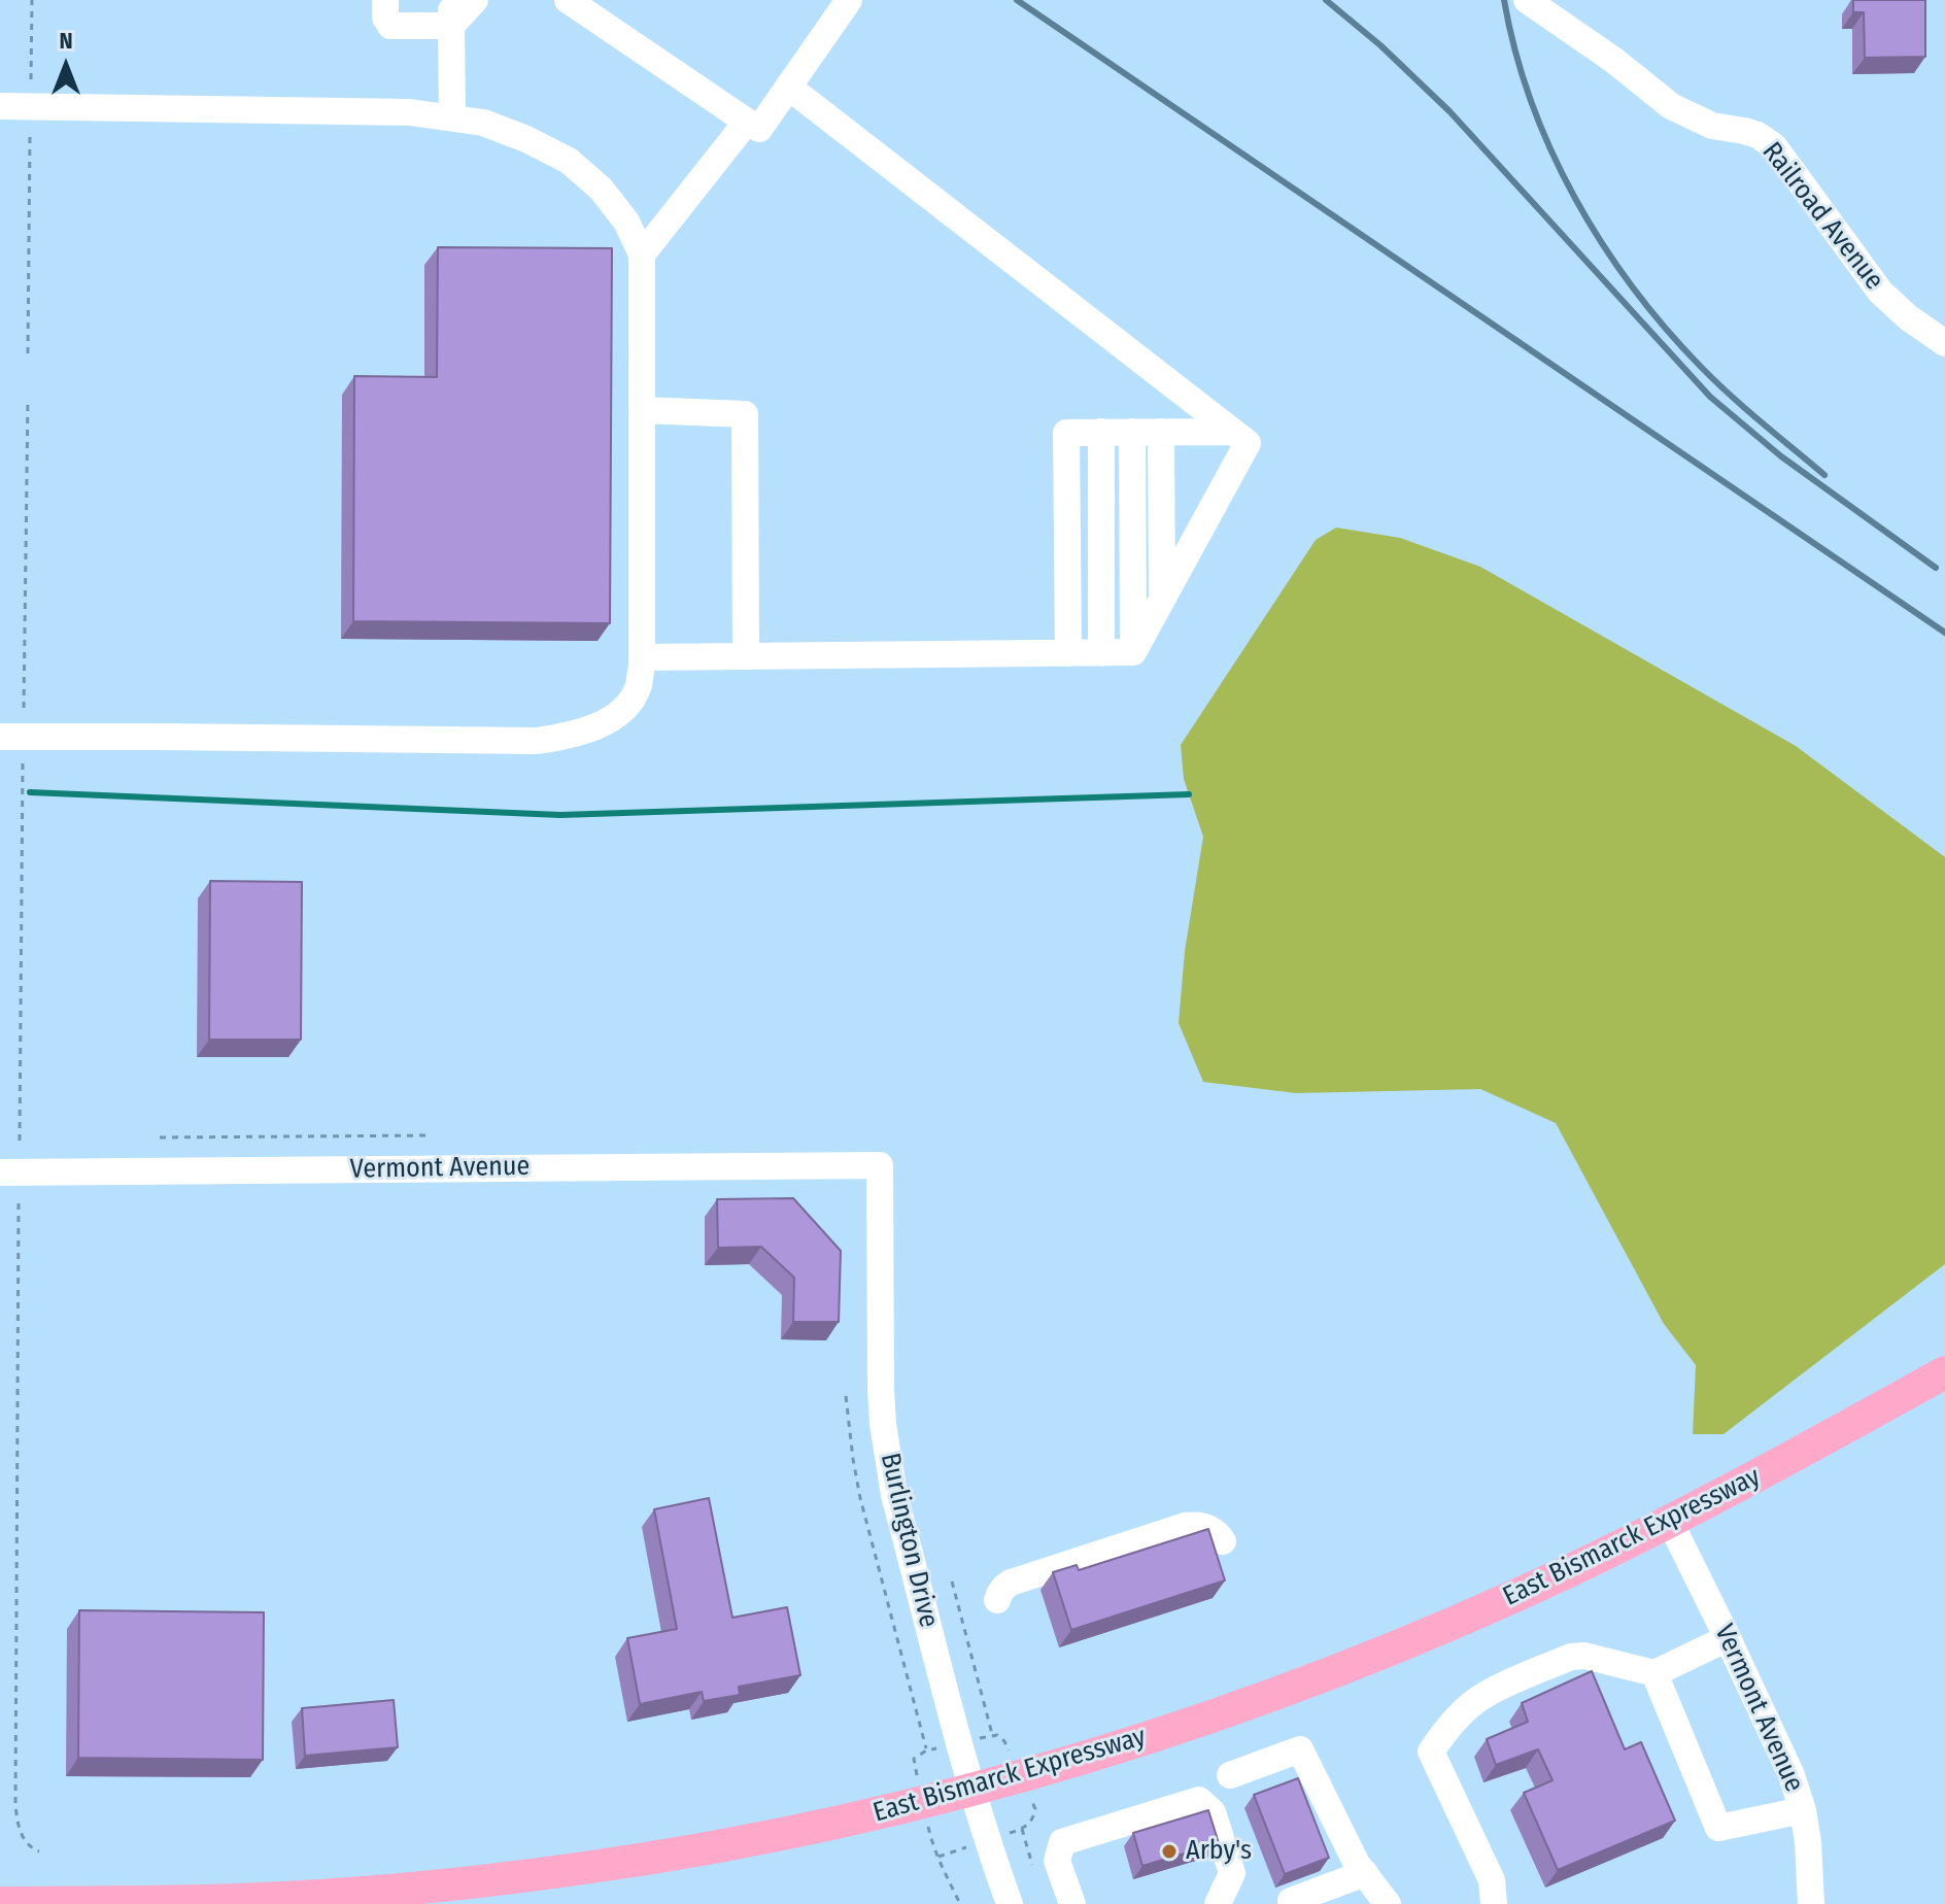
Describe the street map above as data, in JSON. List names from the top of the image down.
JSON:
{
  "streets": {
    "main road": ["East Bismarck Expressway"],
    "street": ["Railroad Avenue", "Vermont Avenue", "Burlington Drive"]
  },
  "crossings": [
    ["Vermont Avenue", "East Bismarck Expressway"],
    ["Vermont Avenue", "Burlington Drive"],
    ["East Bismarck Expressway", "Burlington Drive"]
  ],
  "places": ["Arby's"],
  "north": "top"
}
